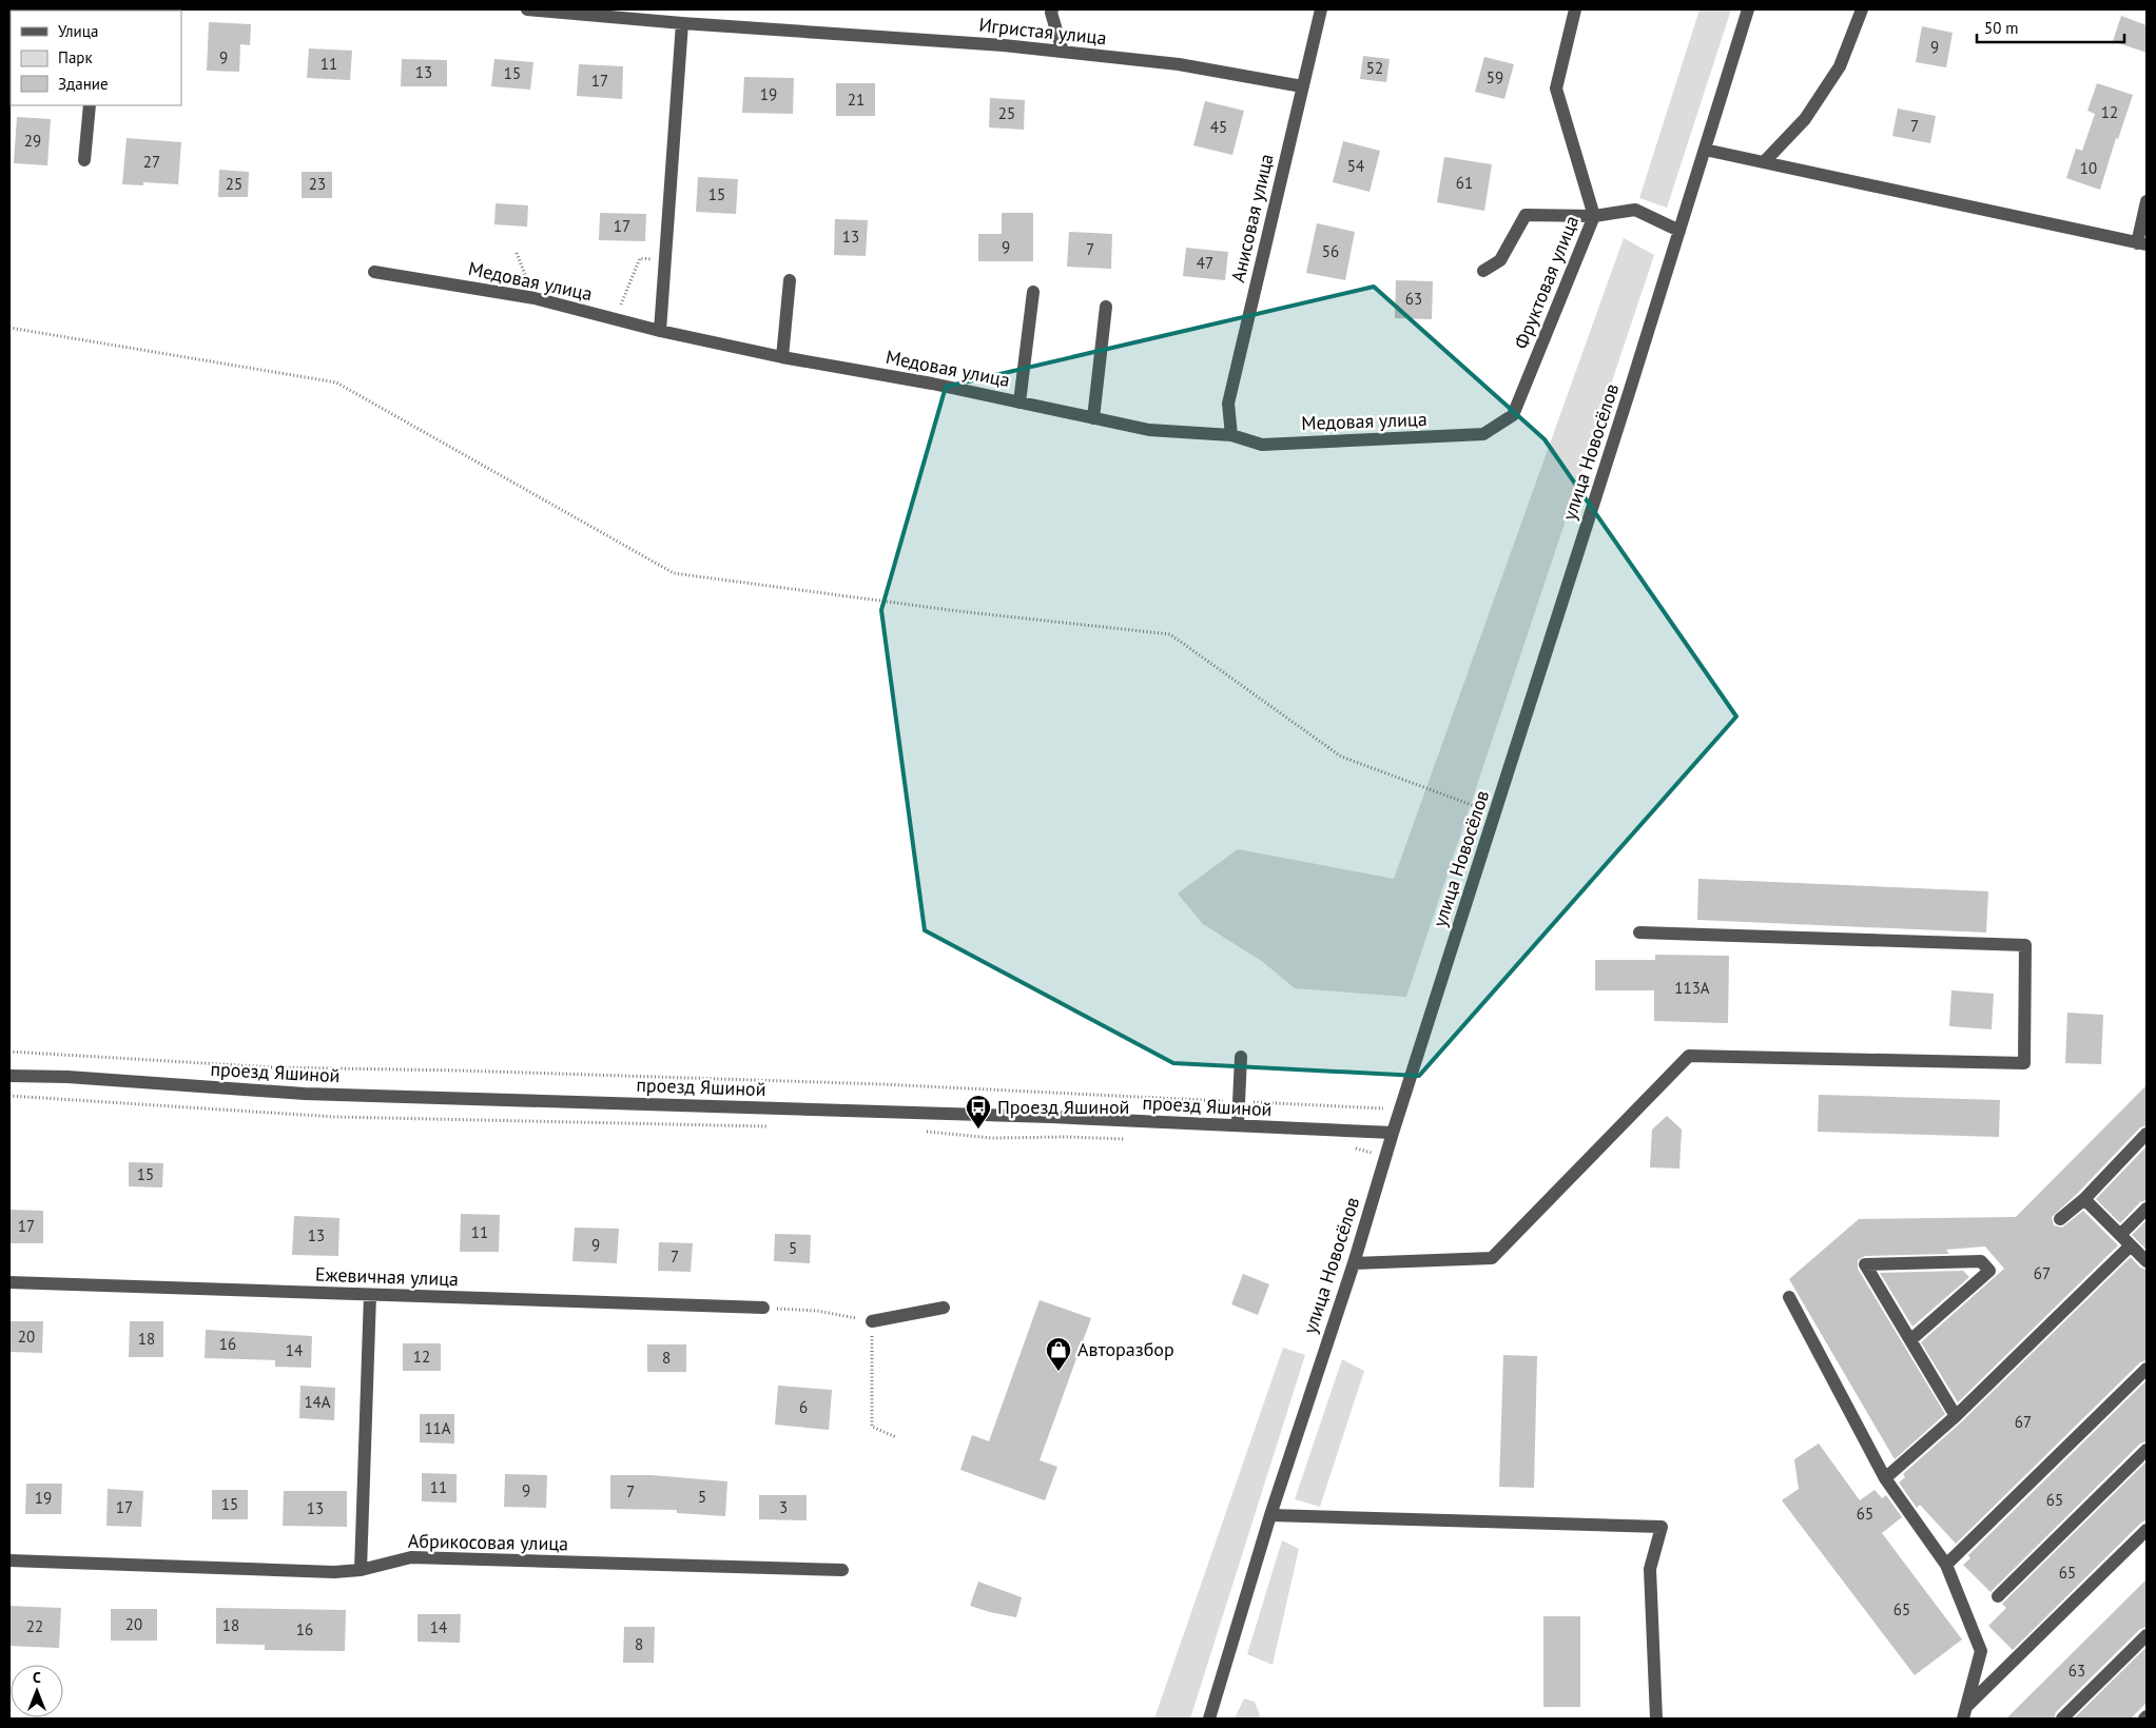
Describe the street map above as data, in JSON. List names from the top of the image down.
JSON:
{
  "streets": {
    "street": [
      "Игристая улица",
      "Анисовая улица",
      "Медовая улица",
      "Фруктовая улица",
      "улица Новосёлов",
      "проезд Яшиной",
      "Ежевичная улица",
      "Абрикосовая улица"
    ]
  },
  "crossings": [
    ["Игристая улица", "Анисовая улица"],
    ["Анисовая улица", "Медовая улица"],
    ["Медовая улица", "Фруктовая улица"],
    ["улица Новосёлов", "проезд Яшиной"]
  ],
  "places": {
    "bus stop": ["Проезд Яшиной"],
    "shop": ["Авторазбор"]
  },
  "house_numbers": [
    "9",
    "9",
    "11",
    "52",
    "13",
    "15",
    "59",
    "17",
    "19",
    "21",
    "12",
    "25",
    "7",
    "45",
    "29",
    "27",
    "54",
    "10",
    "61",
    "25",
    "23",
    "15",
    "17",
    "13",
    "9",
    "7",
    "56",
    "47",
    "63",
    "113А",
    "15",
    "17",
    "11",
    "13",
    "9",
    "5",
    "7",
    "67",
    "20",
    "18",
    "16",
    "14",
    "12",
    "8",
    "14А",
    "6",
    "67",
    "11А",
    "11",
    "9",
    "7",
    "5",
    "19",
    "65",
    "15",
    "17",
    "3",
    "13",
    "65",
    "65",
    "65",
    "20",
    "18",
    "22",
    "14",
    "16",
    "8",
    "63"
  ],
  "legend": ["Улица", "Парк", "Здание"],
  "scale_bar": "50 m",
  "north": "top"
}
